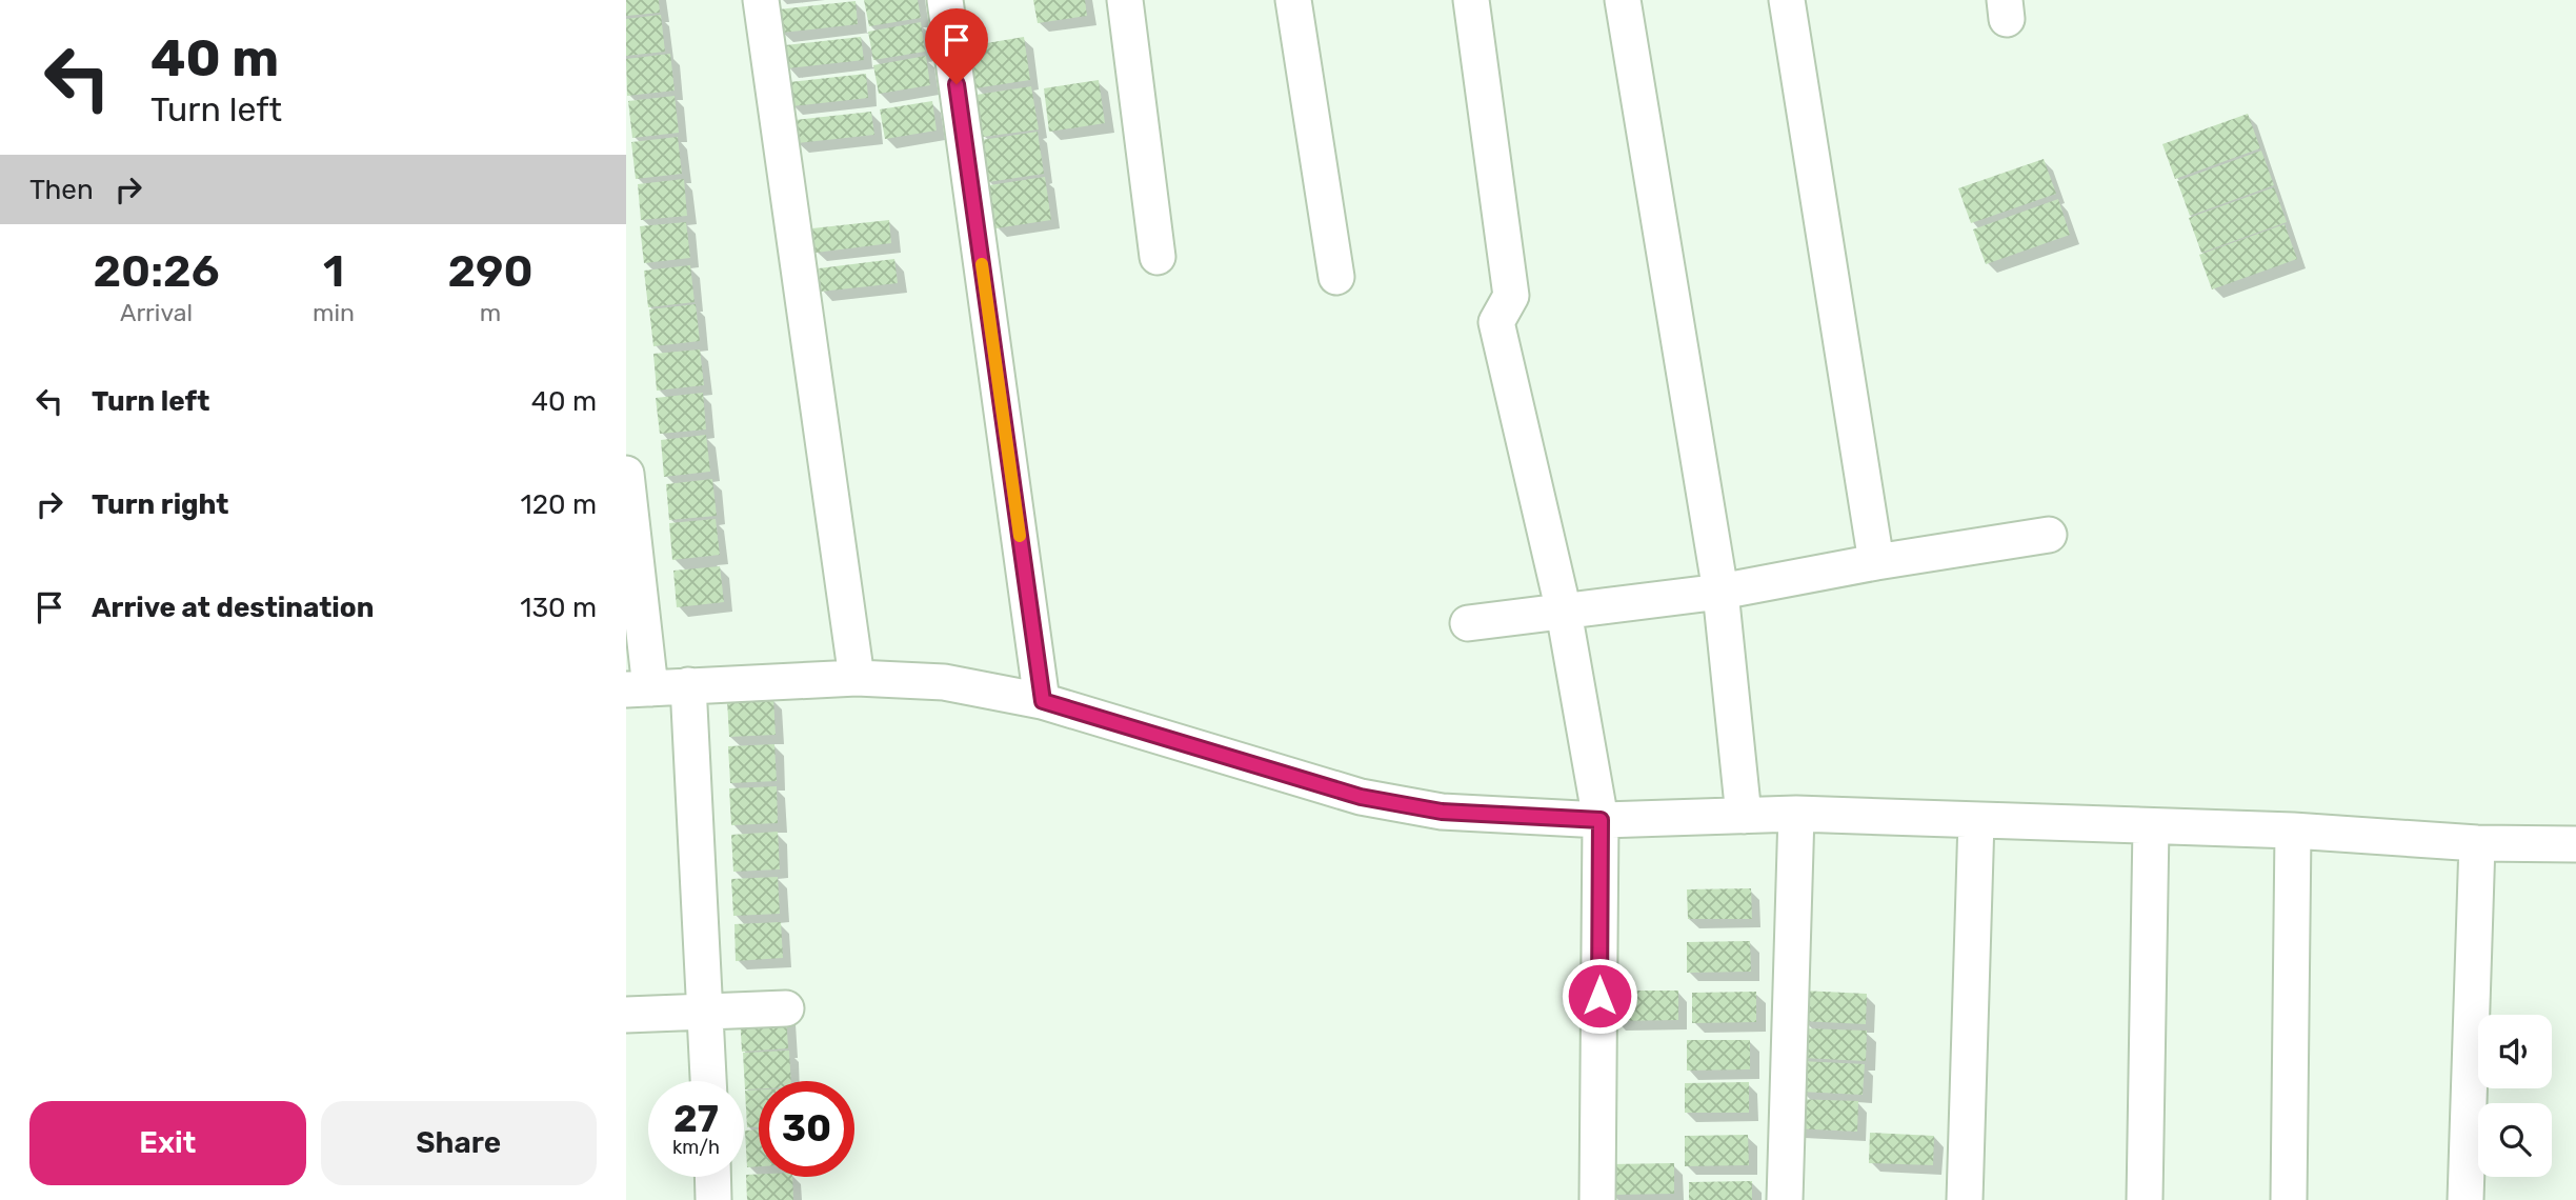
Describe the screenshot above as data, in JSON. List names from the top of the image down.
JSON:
{
  "page": {
    "turn": ["40 m", "Turn left"],
    "then": "Then",
    "eta": [
      "20:26",
      "Arrival",
      "1",
      "min",
      "290",
      "m"
    ],
    "list": [
      {
        "name": "Turn left",
        "value": "40 m"
      },
      {
        "name": "Turn right",
        "value": "120 m"
      },
      {
        "name": "Arrive at destination",
        "value": "130 m"
      }
    ],
    "speed": "27 km/h",
    "limit": "30",
    "buttons": ["Exit", "Share"]
  }
}
